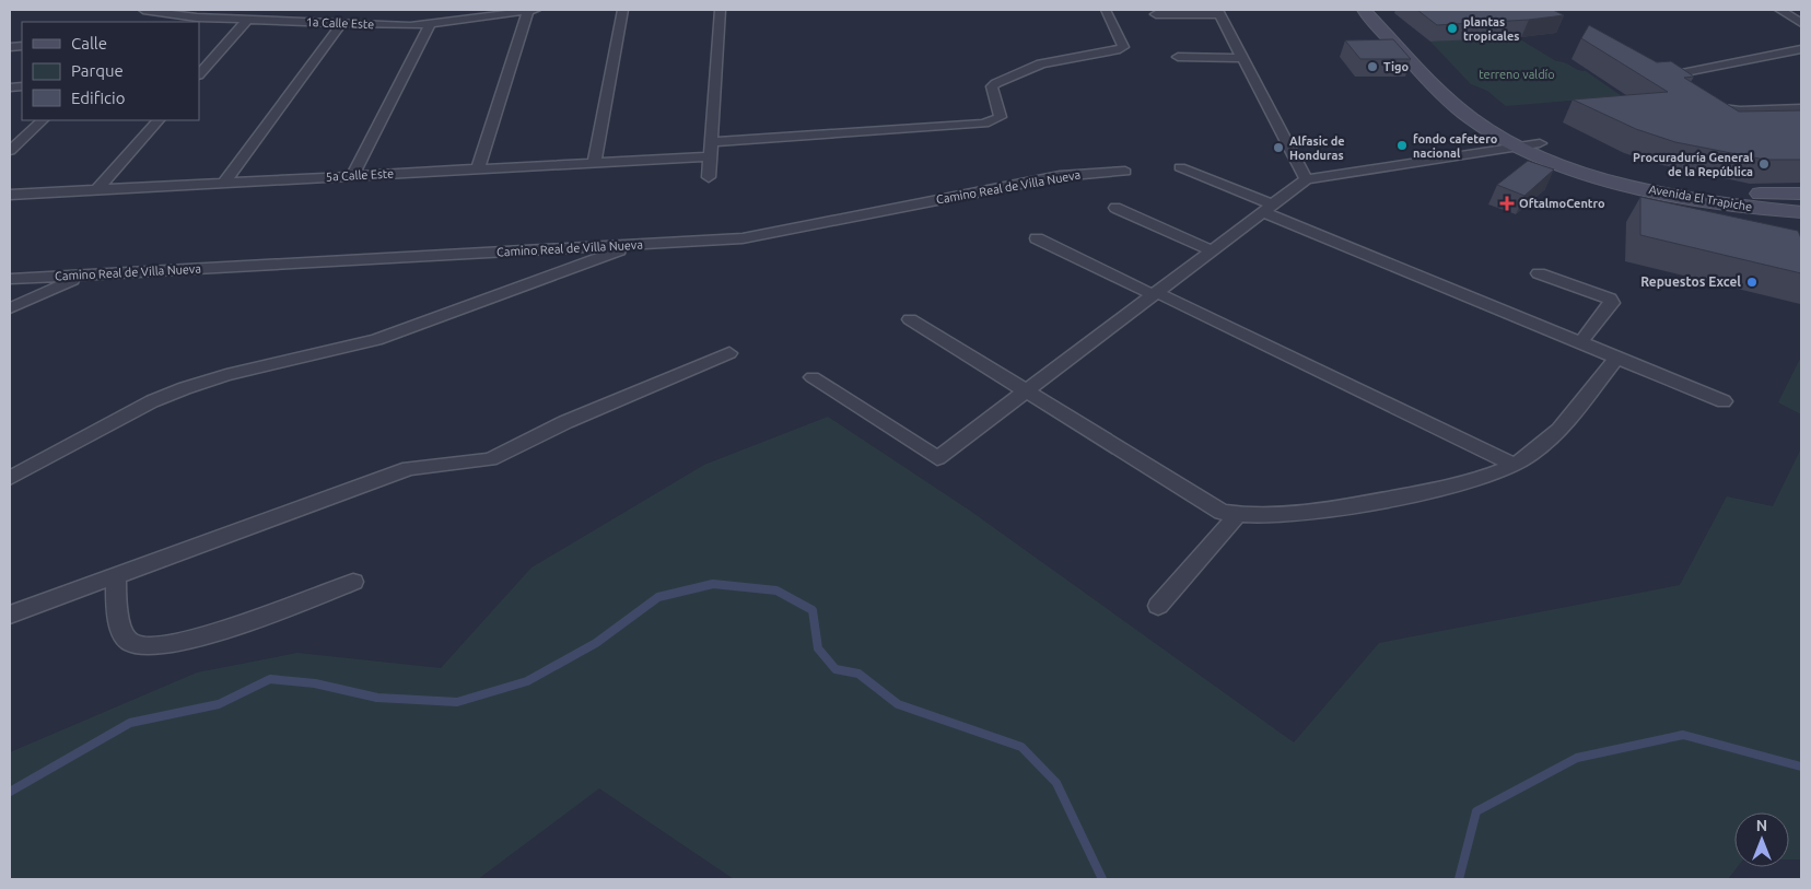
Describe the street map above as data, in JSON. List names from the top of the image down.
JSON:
{
  "streets": {
    "main road": ["Avenida El Trapiche"],
    "street": ["1a Calle Este", "5a Calle Este", "Camino Real de Villa Nueva"]
  },
  "parks": ["terreno valdío"],
  "places": {
    "other": [
      "plantas tropicales",
      "Tigo",
      "fondo cafetero nacional",
      "Alfasic de Honduras",
      "Procuraduría General de la República",
      "Repuestos Excel"
    ],
    "health": ["OftalmoCentro"]
  },
  "legend": ["Calle", "Parque", "Edificio"],
  "north": "top"
}
